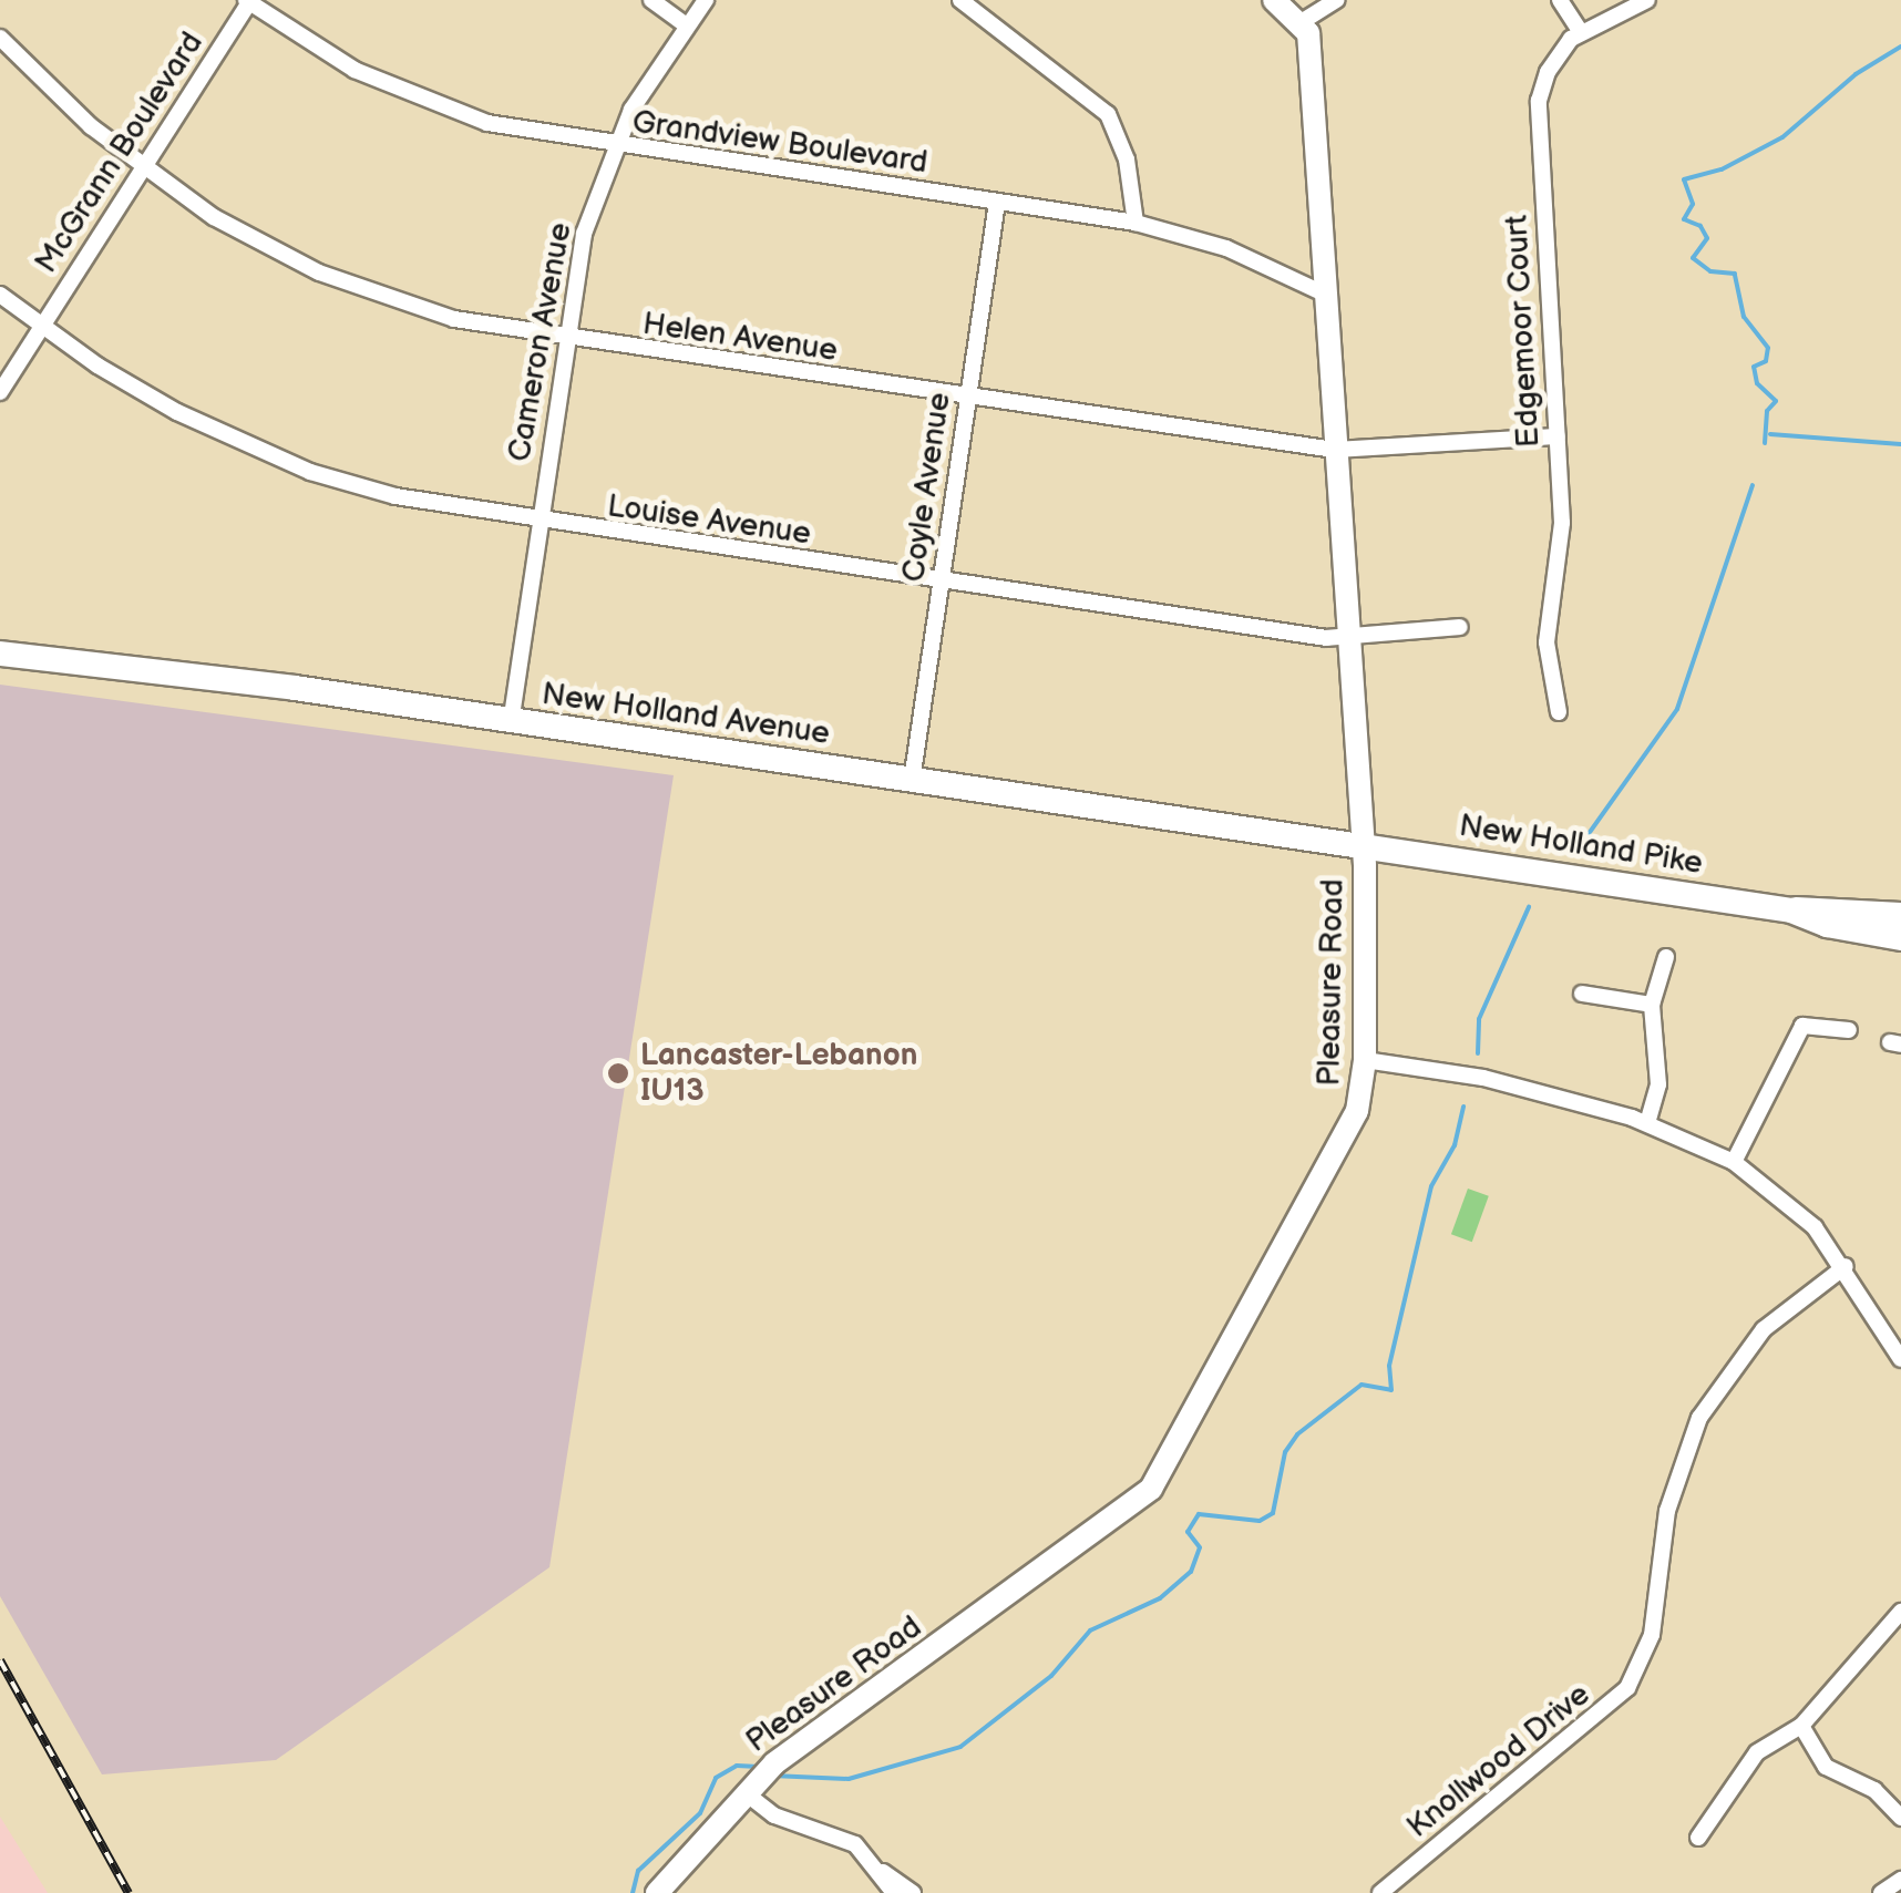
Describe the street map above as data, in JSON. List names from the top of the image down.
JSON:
{
  "streets": {
    "main road": ["New Holland Avenue", "New Holland Pike"],
    "street": [
      "Grandview Boulevard",
      "McGrann Boulevard",
      "Edgemoor Court",
      "Helen Avenue",
      "Cameron Avenue",
      "Coyle Avenue",
      "Louise Avenue",
      "Pleasure Road",
      "Knollwood Drive"
    ]
  },
  "crossings": [
    ["Grandview Boulevard", "McGrann Boulevard"],
    ["Grandview Boulevard", "Cameron Avenue"],
    ["Grandview Boulevard", "Coyle Avenue"],
    ["Grandview Boulevard", "Pleasure Road"],
    ["McGrann Boulevard", "Helen Avenue"],
    ["McGrann Boulevard", "Louise Avenue"],
    ["Edgemoor Court", "Helen Avenue"],
    ["Helen Avenue", "Cameron Avenue"],
    ["Helen Avenue", "Coyle Avenue"],
    ["Helen Avenue", "Pleasure Road"],
    ["Cameron Avenue", "Louise Avenue"],
    ["Cameron Avenue", "New Holland Avenue"],
    ["Coyle Avenue", "Louise Avenue"],
    ["Coyle Avenue", "New Holland Avenue"],
    ["Louise Avenue", "Pleasure Road"],
    ["New Holland Avenue", "New Holland Pike"],
    ["New Holland Avenue", "Pleasure Road"],
    ["New Holland Pike", "Pleasure Road"]
  ],
  "places": ["Lancaster-Lebanon IU13"]
}
